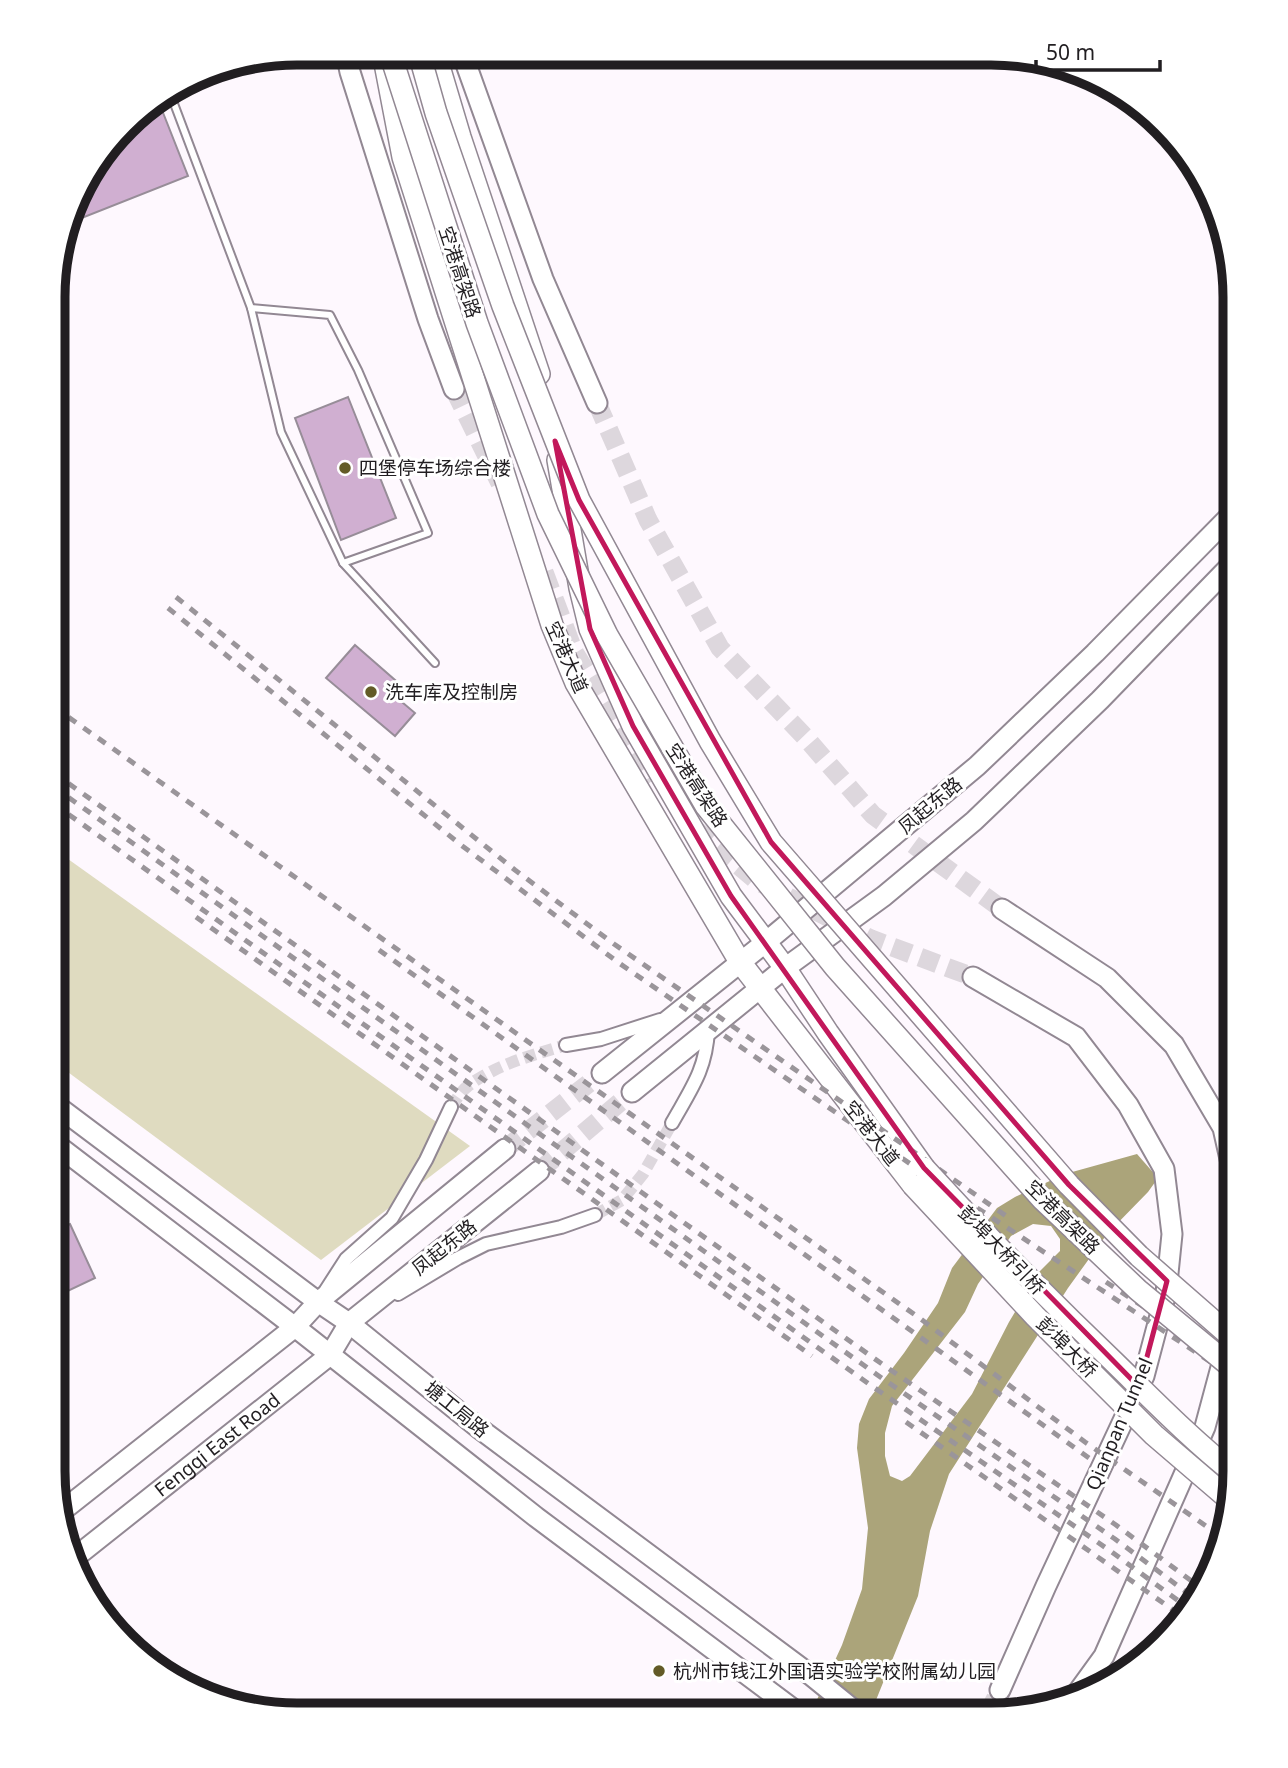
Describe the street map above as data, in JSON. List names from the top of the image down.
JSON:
{
  "streets": {
    "main road": [
      "空港高架路",
      "空港大道",
      "凤起东路",
      "彭埠大桥引桥",
      "彭埠大桥",
      "塘工局路",
      "Qianpan Tunnel",
      "Fengqi East Road"
    ]
  },
  "crossings": [
    ["空港大道", "凤起东路"],
    ["空港大道", "彭埠大桥引桥"],
    ["空港大道", "彭埠大桥"],
    ["凤起东路", "塘工局路"],
    ["凤起东路", "Fengqi East Road"],
    ["彭埠大桥引桥", "彭埠大桥"],
    ["塘工局路", "Fengqi East Road"]
  ],
  "places": ["四堡停车场综合楼", "洗车库及控制房", "杭州市钱江外国语实验学校附属幼儿园"],
  "scale_bar": "50 m"
}
